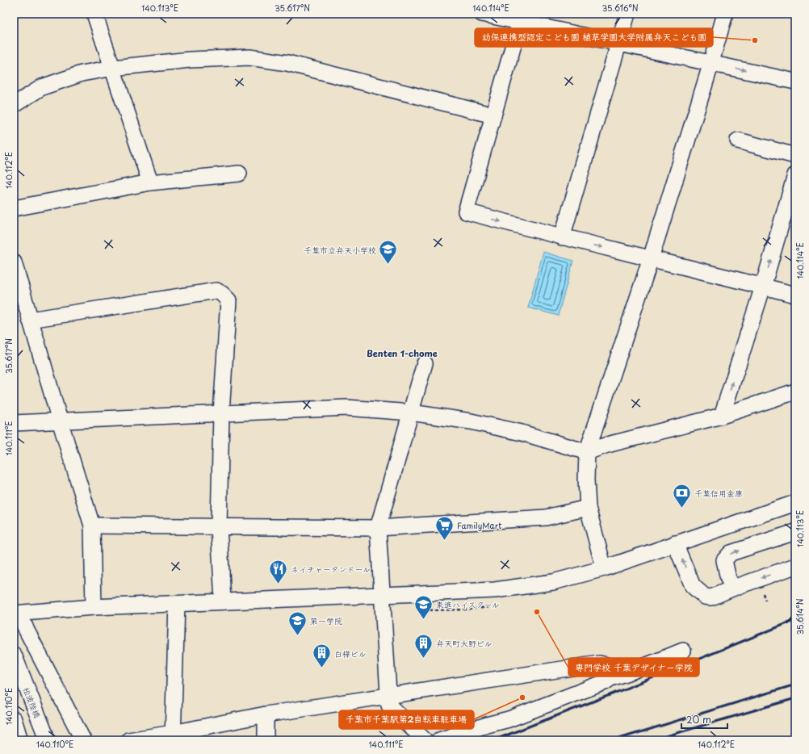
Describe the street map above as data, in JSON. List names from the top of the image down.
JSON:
{
  "streets": {
    "street": ["松波陸橋"]
  },
  "districts": ["Benten 1-chome"],
  "places": {
    "other": ["幼保連携型認定こども園 植草学園大学附属弁天こども園", "専門学校 千葉デザイナー学院", "千葉市千葉駅第2自転車駐車場"],
    "school or university": ["千葉市立弁天小学校", "東進ハイスクール", "第一学院"],
    "bank": ["千葉信用金庫"],
    "supermarket": ["FamilyMart"],
    "restaurant": ["ネイチャータンドール"],
    "building": ["弁天町大野ビル", "白樺ビル"]
  },
  "scale_bar": "20 m",
  "coordinates": [
    "140.113°E",
    "35.617°N",
    "140.114°E",
    "35.616°N",
    "140.112°E",
    "140.111°E",
    "35.614°N",
    "140.110°E"
  ]
}
